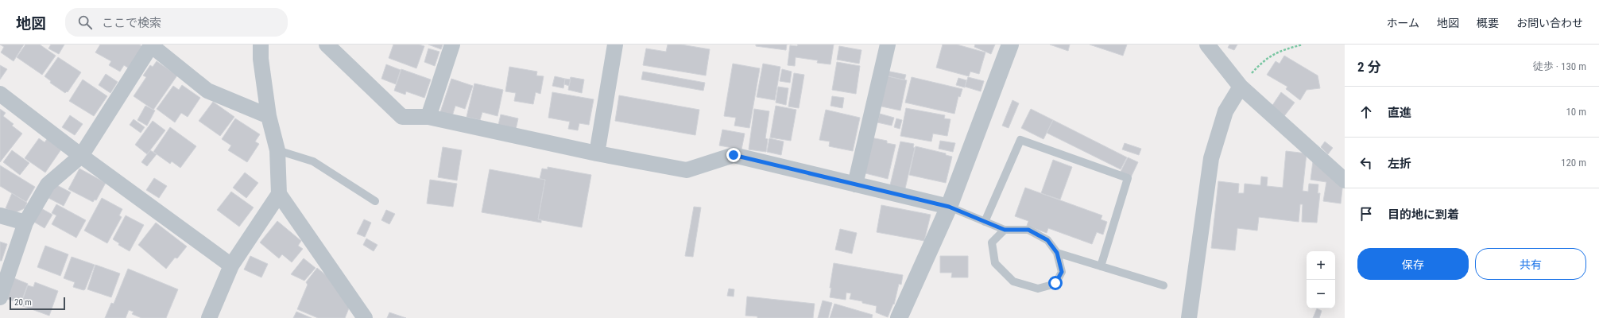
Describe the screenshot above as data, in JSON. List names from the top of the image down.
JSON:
{
  "scale_bar": "20 m",
  "page": {
    "header": "地図",
    "search": "ここで検索",
    "nav": [
      "ホーム",
      "地図",
      "概要",
      "お問い合わせ"
    ],
    "heading": ["2 分", "徒歩 · 130 m"],
    "list": [
      ["直進", "10 m"],
      ["左折", "120 m"],
      "目的地に到着"
    ],
    "buttons": ["保存", "共有"],
    "map_buttons": ["+", "−"],
    "scale": "20 m"
  }
}
